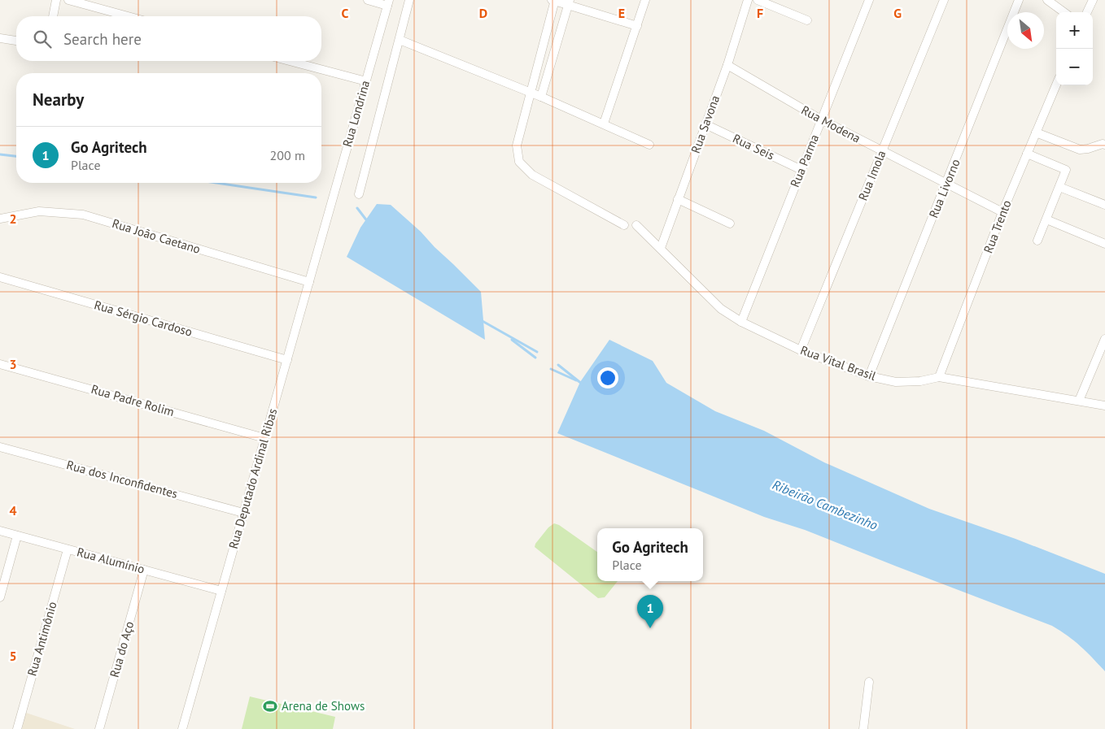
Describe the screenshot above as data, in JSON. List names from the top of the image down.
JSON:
{
  "streets": {
    "street": [
      "Rua Londrina",
      "Rua Savona",
      "Rua Modena",
      "Rua Seis",
      "Rua Parma",
      "Rua Imola",
      "Rua Livorno",
      "Rua Trento",
      "Rua João Caetano",
      "Rua Sérgio Cardoso",
      "Rua Vital Brasil",
      "Rua Padre Rolim",
      "Rua Deputado Ardinal Ribas",
      "Rua dos Inconfidentes",
      "Rua Alumínio",
      "Rua Antimônio",
      "Rua do Aço"
    ]
  },
  "crossings": [
    ["Rua Londrina", "Rua Deputado Ardinal Ribas"],
    ["Rua Savona", "Rua Modena"],
    ["Rua Savona", "Rua Seis"],
    ["Rua Savona", "Rua Vital Brasil"],
    ["Rua Modena", "Rua Parma"],
    ["Rua Modena", "Rua Imola"],
    ["Rua Modena", "Rua Livorno"],
    ["Rua Modena", "Rua Trento"],
    ["Rua Seis", "Rua Parma"],
    ["Rua Parma", "Rua Vital Brasil"],
    ["Rua Imola", "Rua Vital Brasil"],
    ["Rua Livorno", "Rua Vital Brasil"],
    ["Rua Trento", "Rua Vital Brasil"],
    ["Rua João Caetano", "Rua Deputado Ardinal Ribas"],
    ["Rua Sérgio Cardoso", "Rua Deputado Ardinal Ribas"],
    ["Rua Padre Rolim", "Rua Deputado Ardinal Ribas"],
    ["Rua Deputado Ardinal Ribas", "Rua dos Inconfidentes"],
    ["Rua Deputado Ardinal Ribas", "Rua Alumínio"],
    ["Rua Alumínio", "Rua Antimônio"],
    ["Rua Alumínio", "Rua do Aço"]
  ],
  "water": ["Ribeirão Cambezinho"],
  "places": {
    "sports": ["Arena de Shows"]
  },
  "north": "bottom right",
  "page": {
    "map_buttons": ["+", "−"],
    "search": "Search here",
    "heading": "Nearby",
    "list": [
      {
        "mark": "1",
        "name": "Go Agritech",
        "note": "Place",
        "value": "200 m"
      }
    ],
    "popup": ["Go Agritech", "Place"],
    "pins": "1"
  },
  "grid": {
    "columns": [
      "C",
      "D",
      "E",
      "F",
      "G"
    ],
    "rows": [
      "2",
      "3",
      "4",
      "5"
    ]
  }
}
